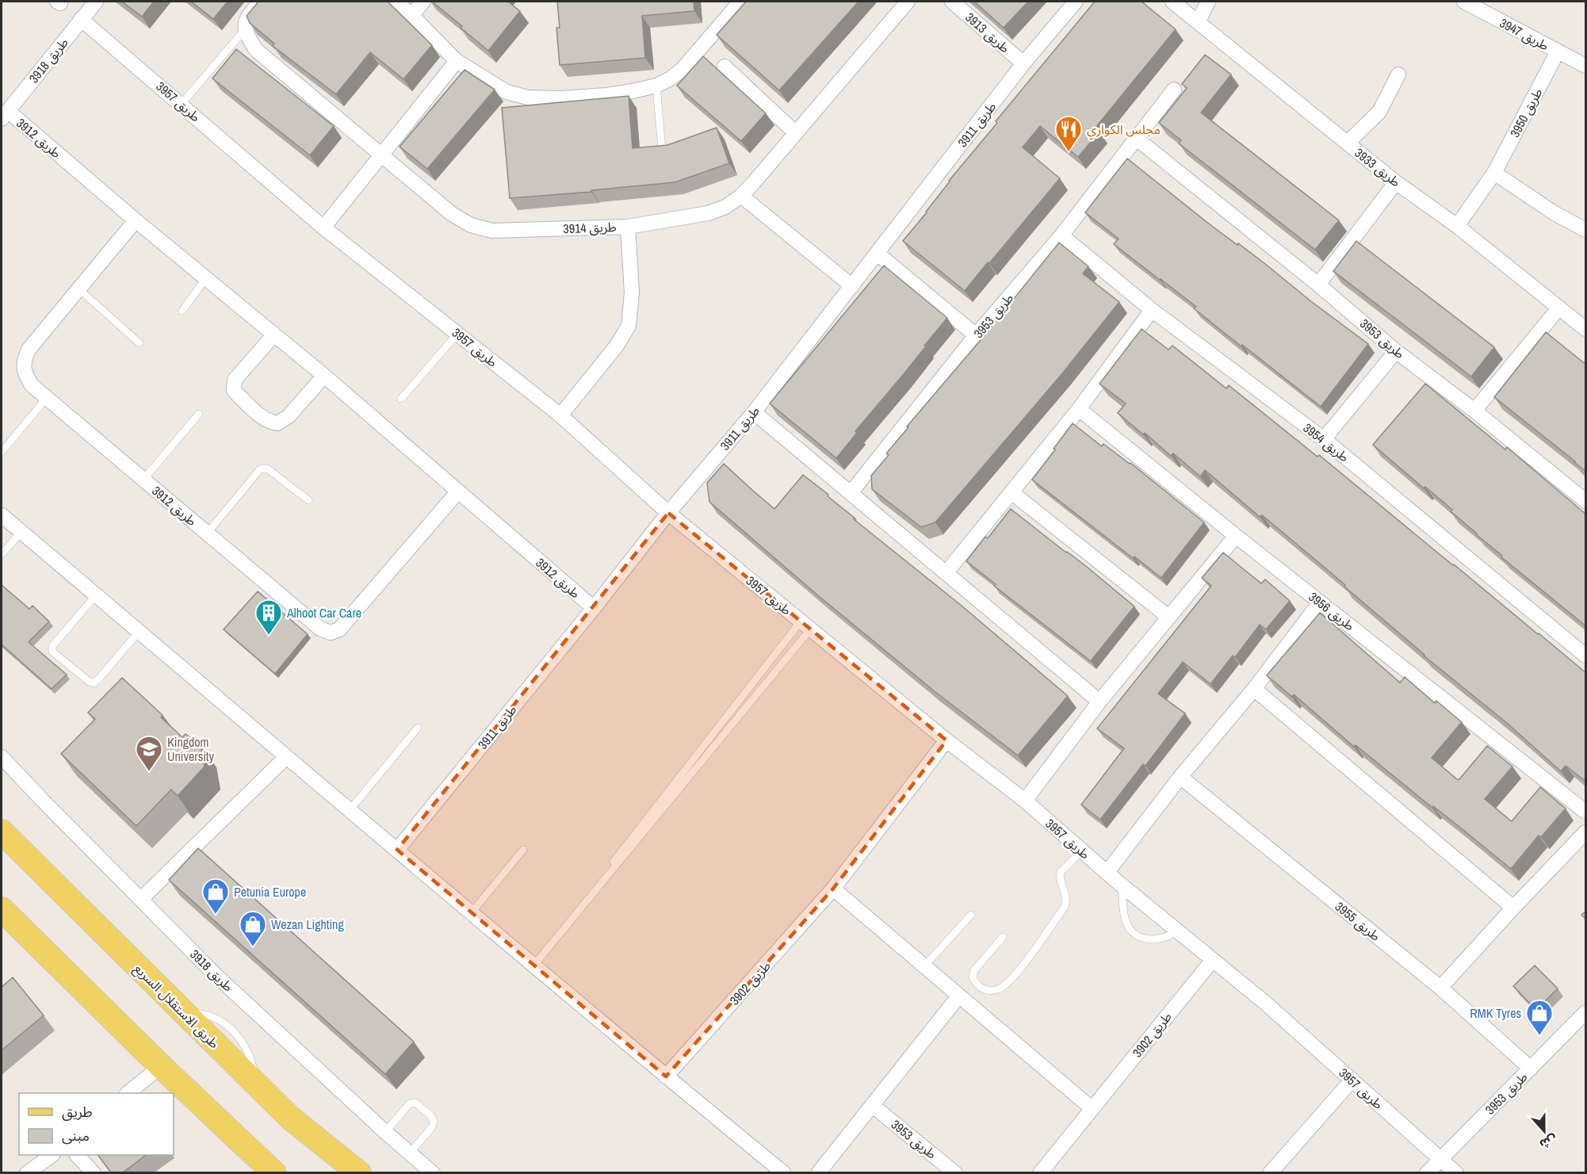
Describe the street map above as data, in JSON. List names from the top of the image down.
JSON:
{
  "streets": {
    "main road": ["طريق الاستقلال السريع"],
    "street": [
      "طريق 3913",
      "طريق 3947",
      "طريق 3918",
      "طريق 3957",
      "طريق 3950",
      "طريق 3911",
      "طريق 3912",
      "طريق 3933",
      "طريق 3914",
      "طريق 3953",
      "طريق 3954",
      "طريق 3956",
      "طريق 3955",
      "طريق 3902"
    ]
  },
  "crossings": [
    ["طريق 3913", "طريق 3911"],
    ["طريق 3947", "طريق 3950"],
    ["طريق 3918", "طريق 3957"],
    ["طريق 3918", "طريق 3912"],
    ["طريق 3957", "طريق 3911"],
    ["طريق 3957", "طريق 3953"],
    ["طريق 3957", "طريق 3902"],
    ["طريق 3950", "طريق 3933"],
    ["طريق 3911", "طريق 3912"],
    ["طريق 3953", "طريق 3954"],
    ["طريق 3953", "طريق 3955"]
  ],
  "places": {
    "restaurant": ["مجلس الكواري"],
    "building": ["Alhoot Car Care"],
    "school or university": ["Kingdom University"],
    "shop": ["Petunia Europe", "Wezan Lighting", "RMK Tyres"]
  },
  "legend": ["طريق", "مبنى"],
  "north": "bottom"
}
